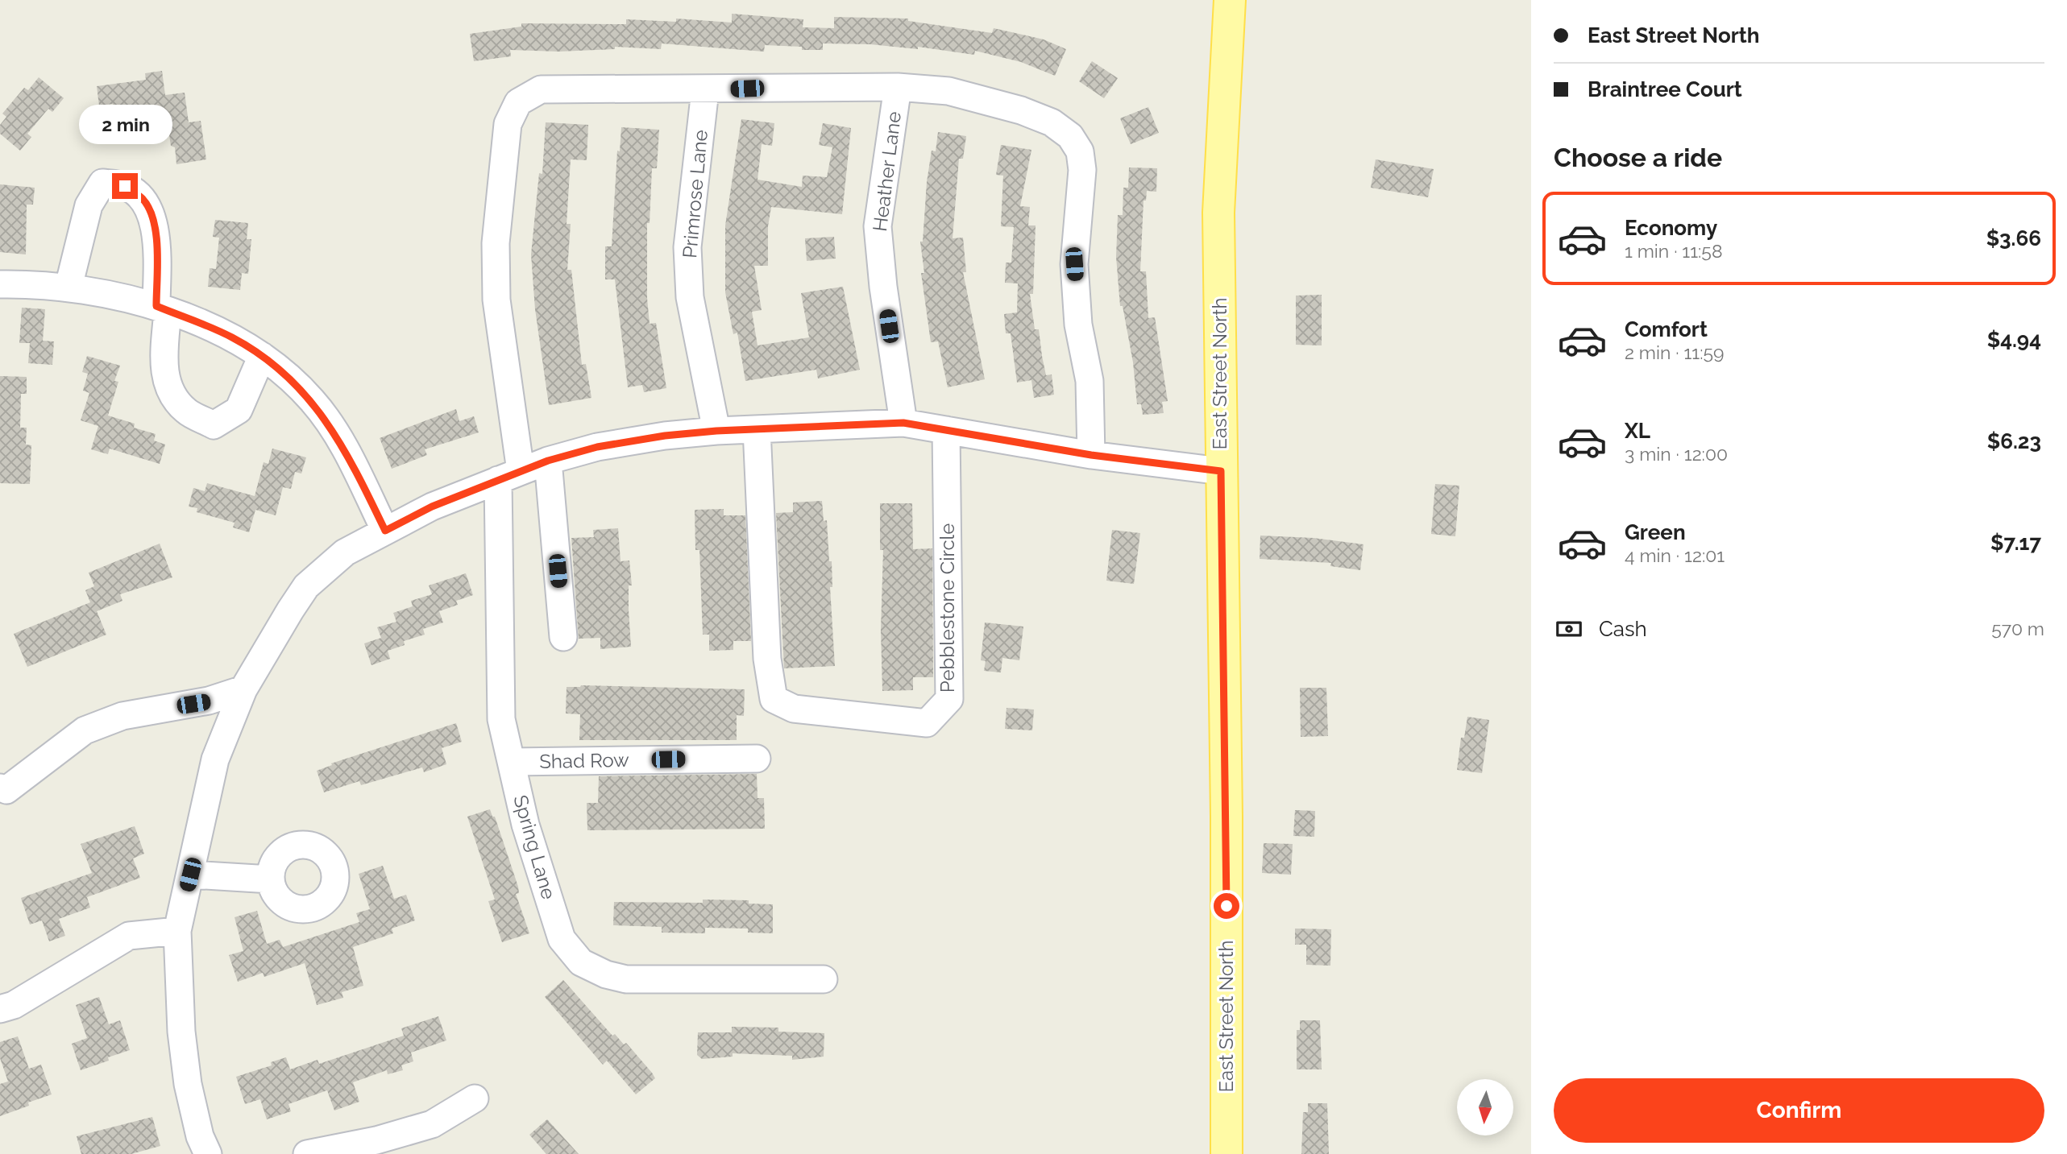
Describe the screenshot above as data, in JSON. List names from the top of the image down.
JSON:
{
  "streets": {
    "main road": ["East Street North"],
    "street": [
      "Heather Lane",
      "Primrose Lane",
      "Pebblestone Circle",
      "Shad Row",
      "Spring Lane"
    ]
  },
  "crossings": [
    ["Heather Lane", "Spring Lane"],
    ["Primrose Lane", "Spring Lane"],
    ["Shad Row", "Spring Lane"]
  ],
  "north": "bottom",
  "page": {
    "banner": ["East Street North", "Braintree Court"],
    "bubble": "2 min",
    "heading": "Choose a ride",
    "list": [
      {
        "name": "Economy",
        "note": "1 min · 11:58",
        "value": "$3.66"
      },
      {
        "name": "Comfort",
        "note": "2 min · 11:59",
        "value": "$4.94"
      },
      {
        "name": "XL",
        "note": "3 min · 12:00",
        "value": "$6.23"
      },
      {
        "name": "Green",
        "note": "4 min · 12:01",
        "value": "$7.17"
      }
    ],
    "pay": ["Cash", "570 m"],
    "buttons": "Confirm"
  }
}
